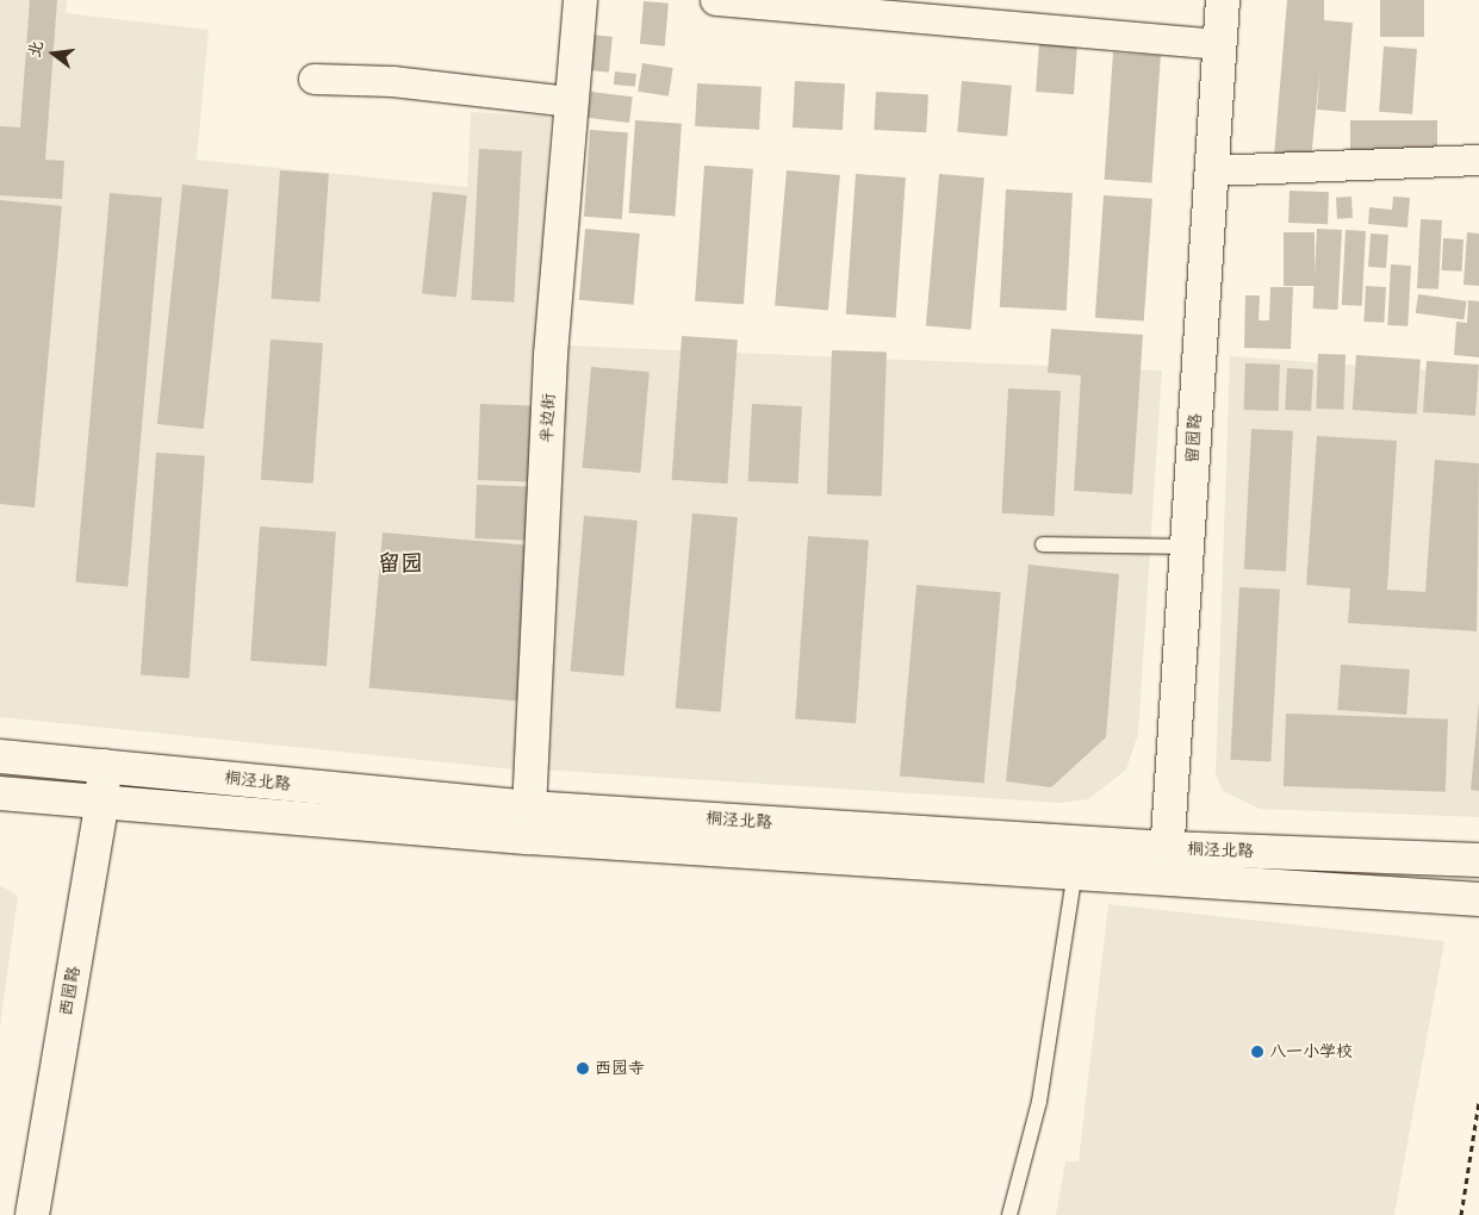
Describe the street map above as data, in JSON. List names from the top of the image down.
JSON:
{
  "streets": {
    "main road": [
      "半边街",
      "留园路",
      "桐泾北路",
      "西园路"
    ]
  },
  "crossings": [
    ["半边街", "桐泾北路"],
    ["留园路", "桐泾北路"],
    ["桐泾北路", "西园路"]
  ],
  "districts": ["留园"],
  "places": ["八一小学校", "西园寺"],
  "north": "left"
}
